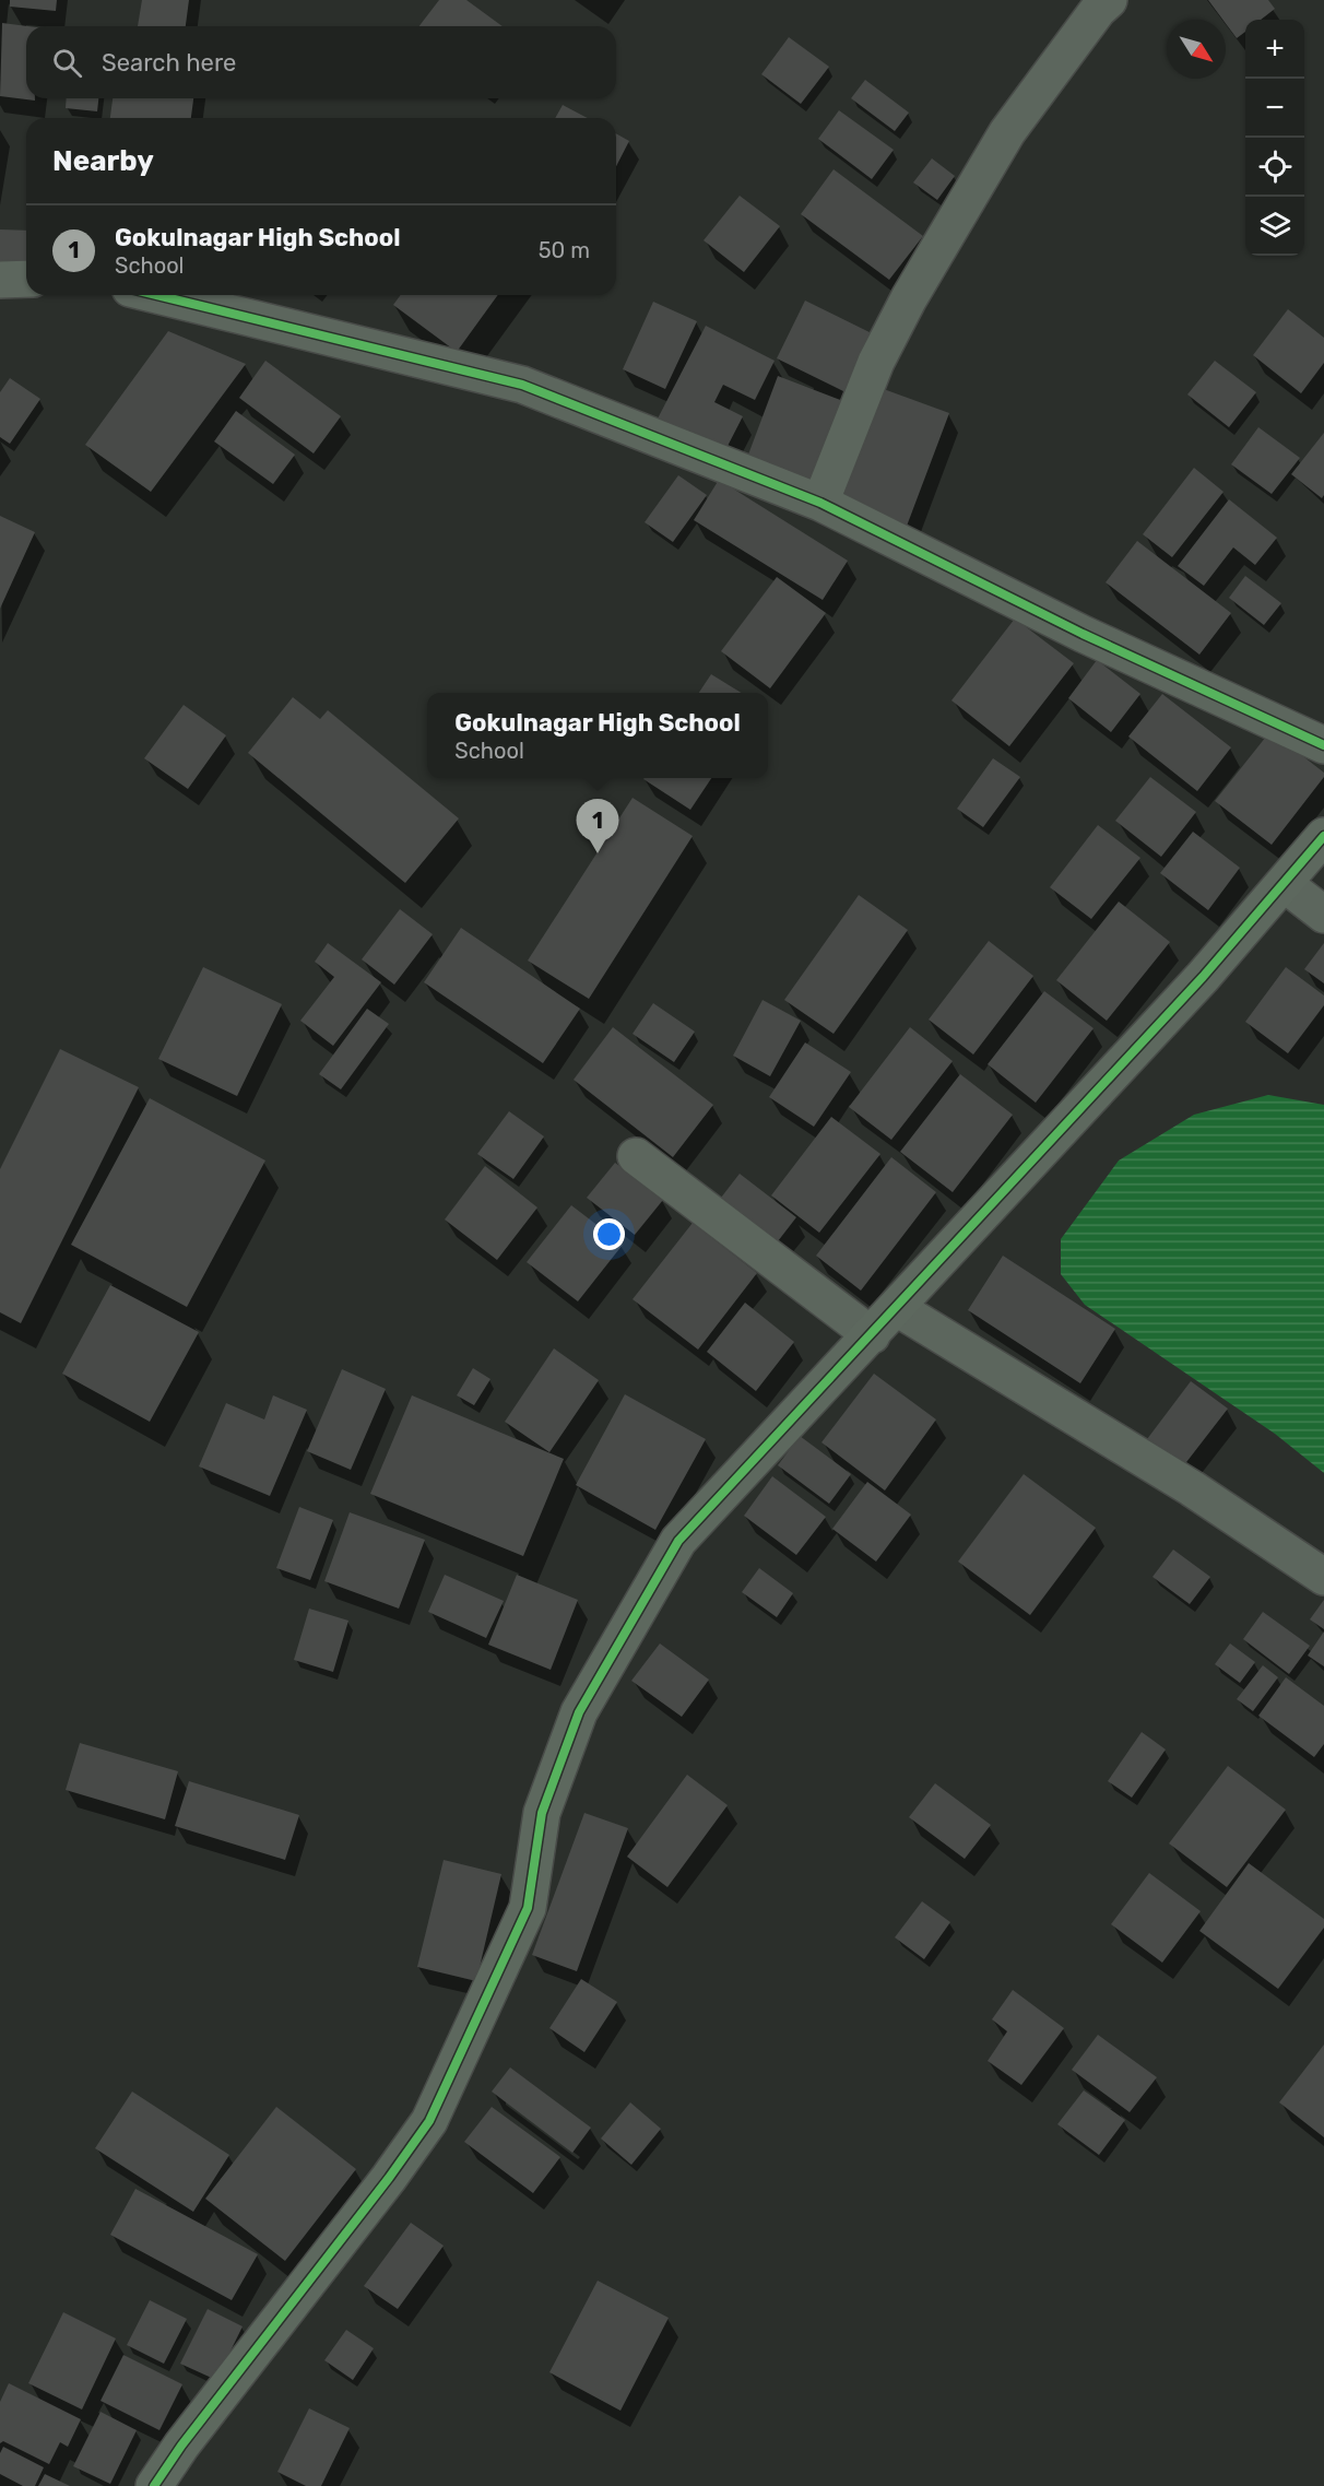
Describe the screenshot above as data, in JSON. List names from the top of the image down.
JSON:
{
  "north": "bottom right",
  "page": {
    "map_buttons": ["+", "−"],
    "search": "Search here",
    "heading": "Nearby",
    "list": [
      {
        "mark": "1",
        "name": "Gokulnagar High School",
        "note": "School",
        "value": "50 m"
      }
    ],
    "popup": ["Gokulnagar High School", "School"],
    "pins": "1"
  }
}
